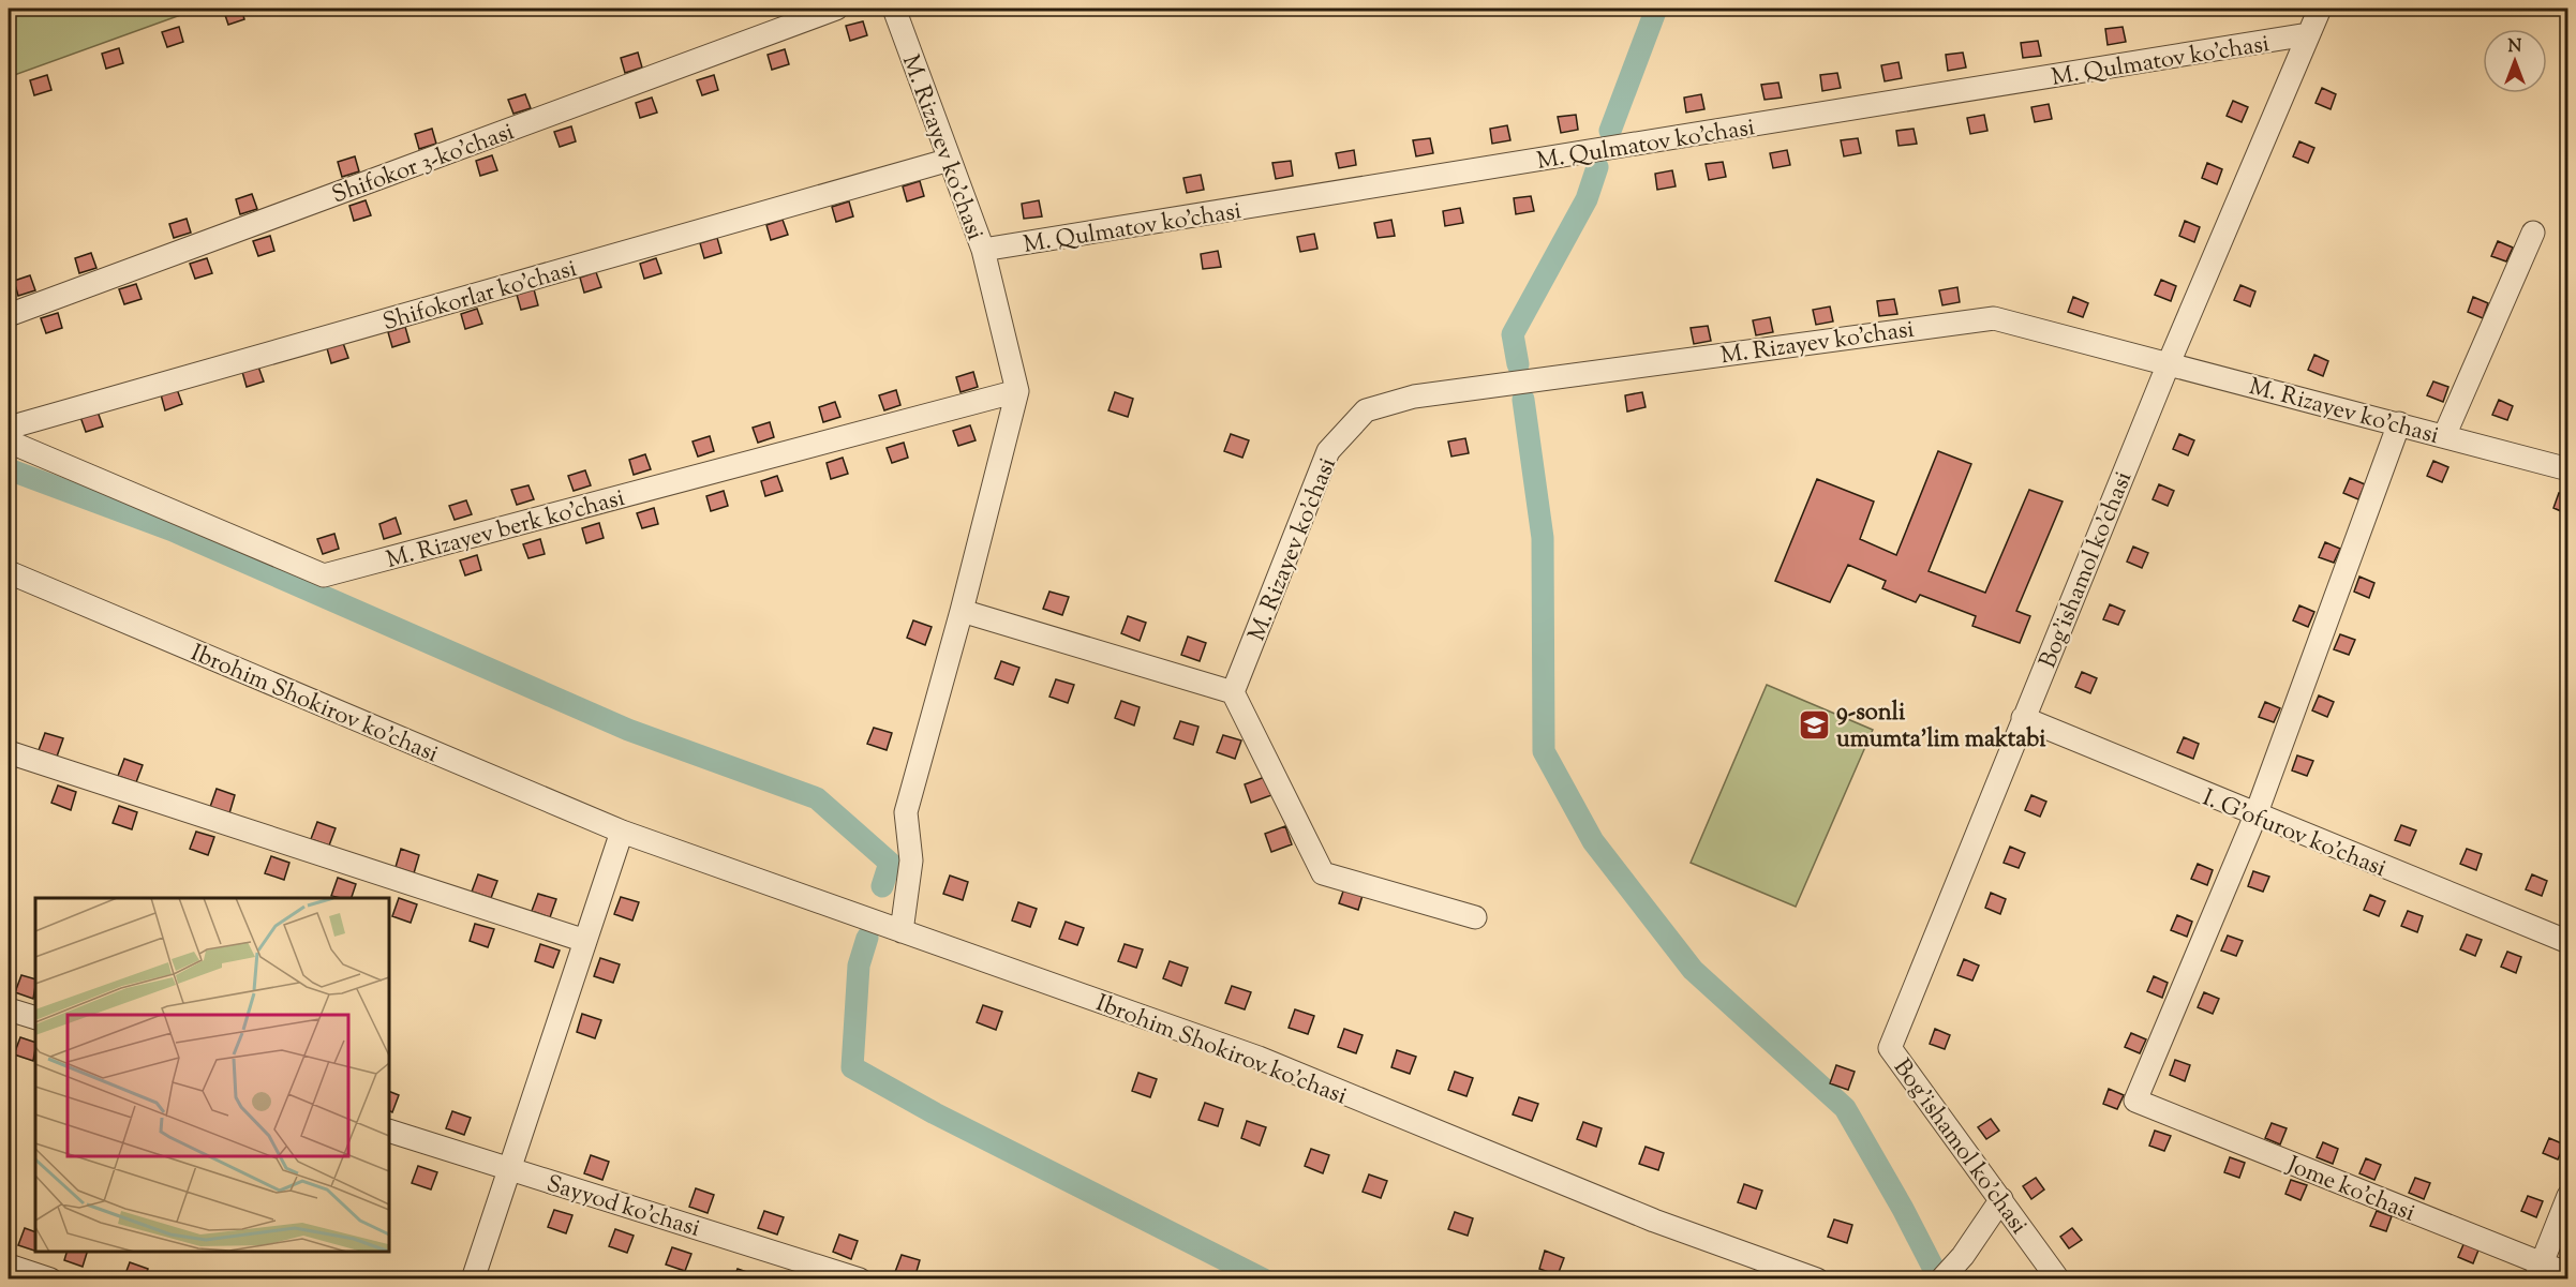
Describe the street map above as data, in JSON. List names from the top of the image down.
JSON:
{
  "streets": {
    "street": [
      "M. Qulmatov ko'chasi",
      "M. Rizayev ko'chasi",
      "Shifokor 3-ko'chasi",
      "Shifokorlar ko'chasi",
      "M. Rizayev berk ko'chasi",
      "Bog'ishamol ko'chasi",
      "Ibrohim Shokirov ko'chasi",
      "I. G'ofurov ko'chasi",
      "Jome ko'chasi",
      "Sayyod ko'chasi"
    ]
  },
  "crossings": [
    ["M. Qulmatov ko'chasi", "M. Rizayev ko'chasi"],
    ["M. Qulmatov ko'chasi", "Bog'ishamol ko'chasi"],
    ["M. Rizayev ko'chasi", "Shifokorlar ko'chasi"],
    ["M. Rizayev ko'chasi", "M. Rizayev berk ko'chasi"],
    ["M. Rizayev ko'chasi", "Bog'ishamol ko'chasi"],
    ["M. Rizayev ko'chasi", "Ibrohim Shokirov ko'chasi"],
    ["Bog'ishamol ko'chasi", "I. G'ofurov ko'chasi"],
    ["I. G'ofurov ko'chasi", "Jome ko'chasi"]
  ],
  "places": {
    "school or university": ["9-sonli umumta'lim maktabi"]
  },
  "north": "top"
}
